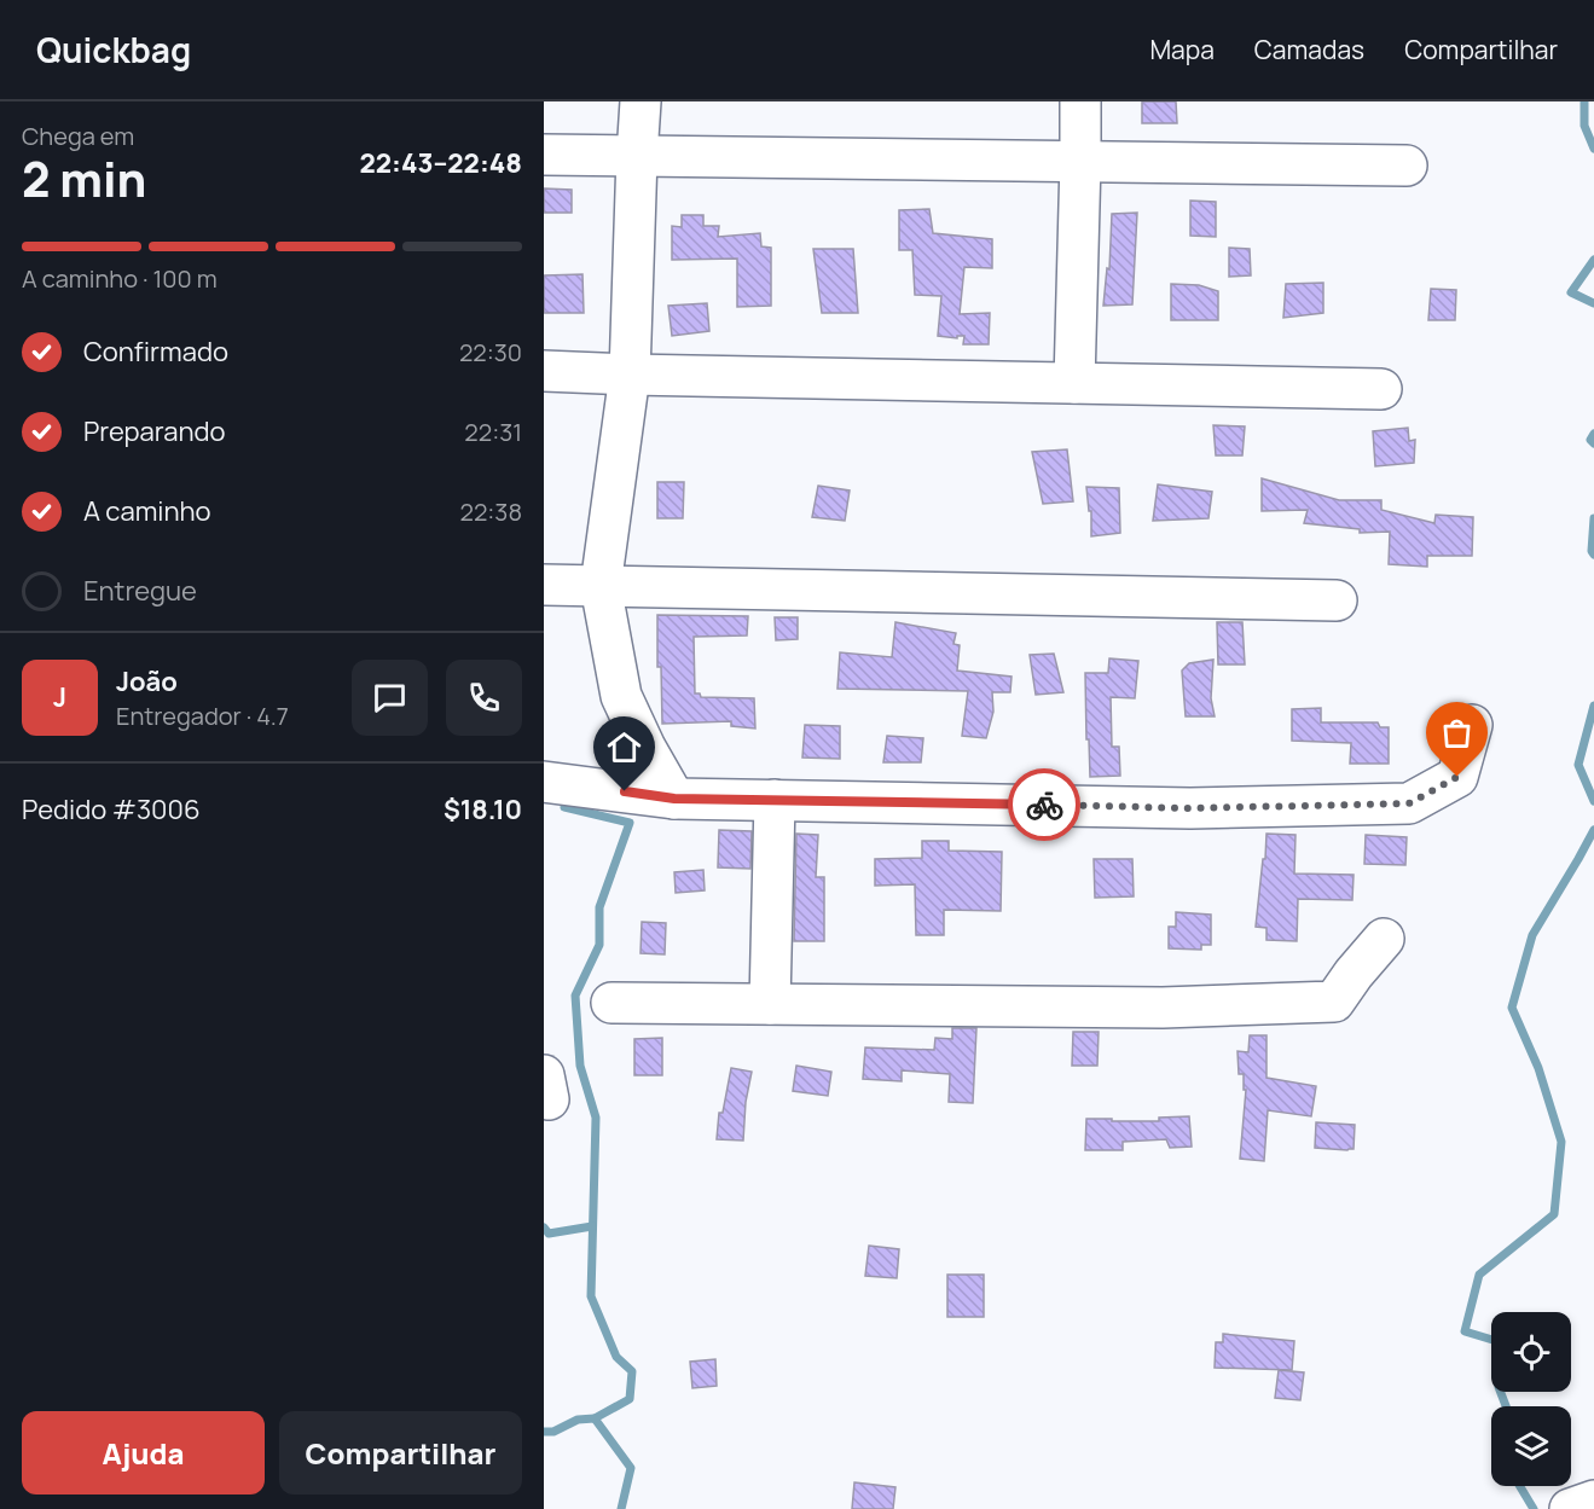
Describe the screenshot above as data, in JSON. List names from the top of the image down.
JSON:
{
  "page": {
    "header": "Quickbag",
    "nav": ["Mapa", "Camadas", "Compartilhar"],
    "heading": ["2 min", "Chega em", "22:43–22:48"],
    "panel": [
      "João",
      "Entregador · 4.7",
      "Pedido #3006",
      "$18.10"
    ],
    "bar": "A caminho · 100 m",
    "list": [
      ["Confirmado", "22:30"],
      ["Preparando", "22:31"],
      ["A caminho", "22:38"],
      "Entregue"
    ],
    "round": "J",
    "buttons": ["Ajuda", "Compartilhar"]
  }
}
